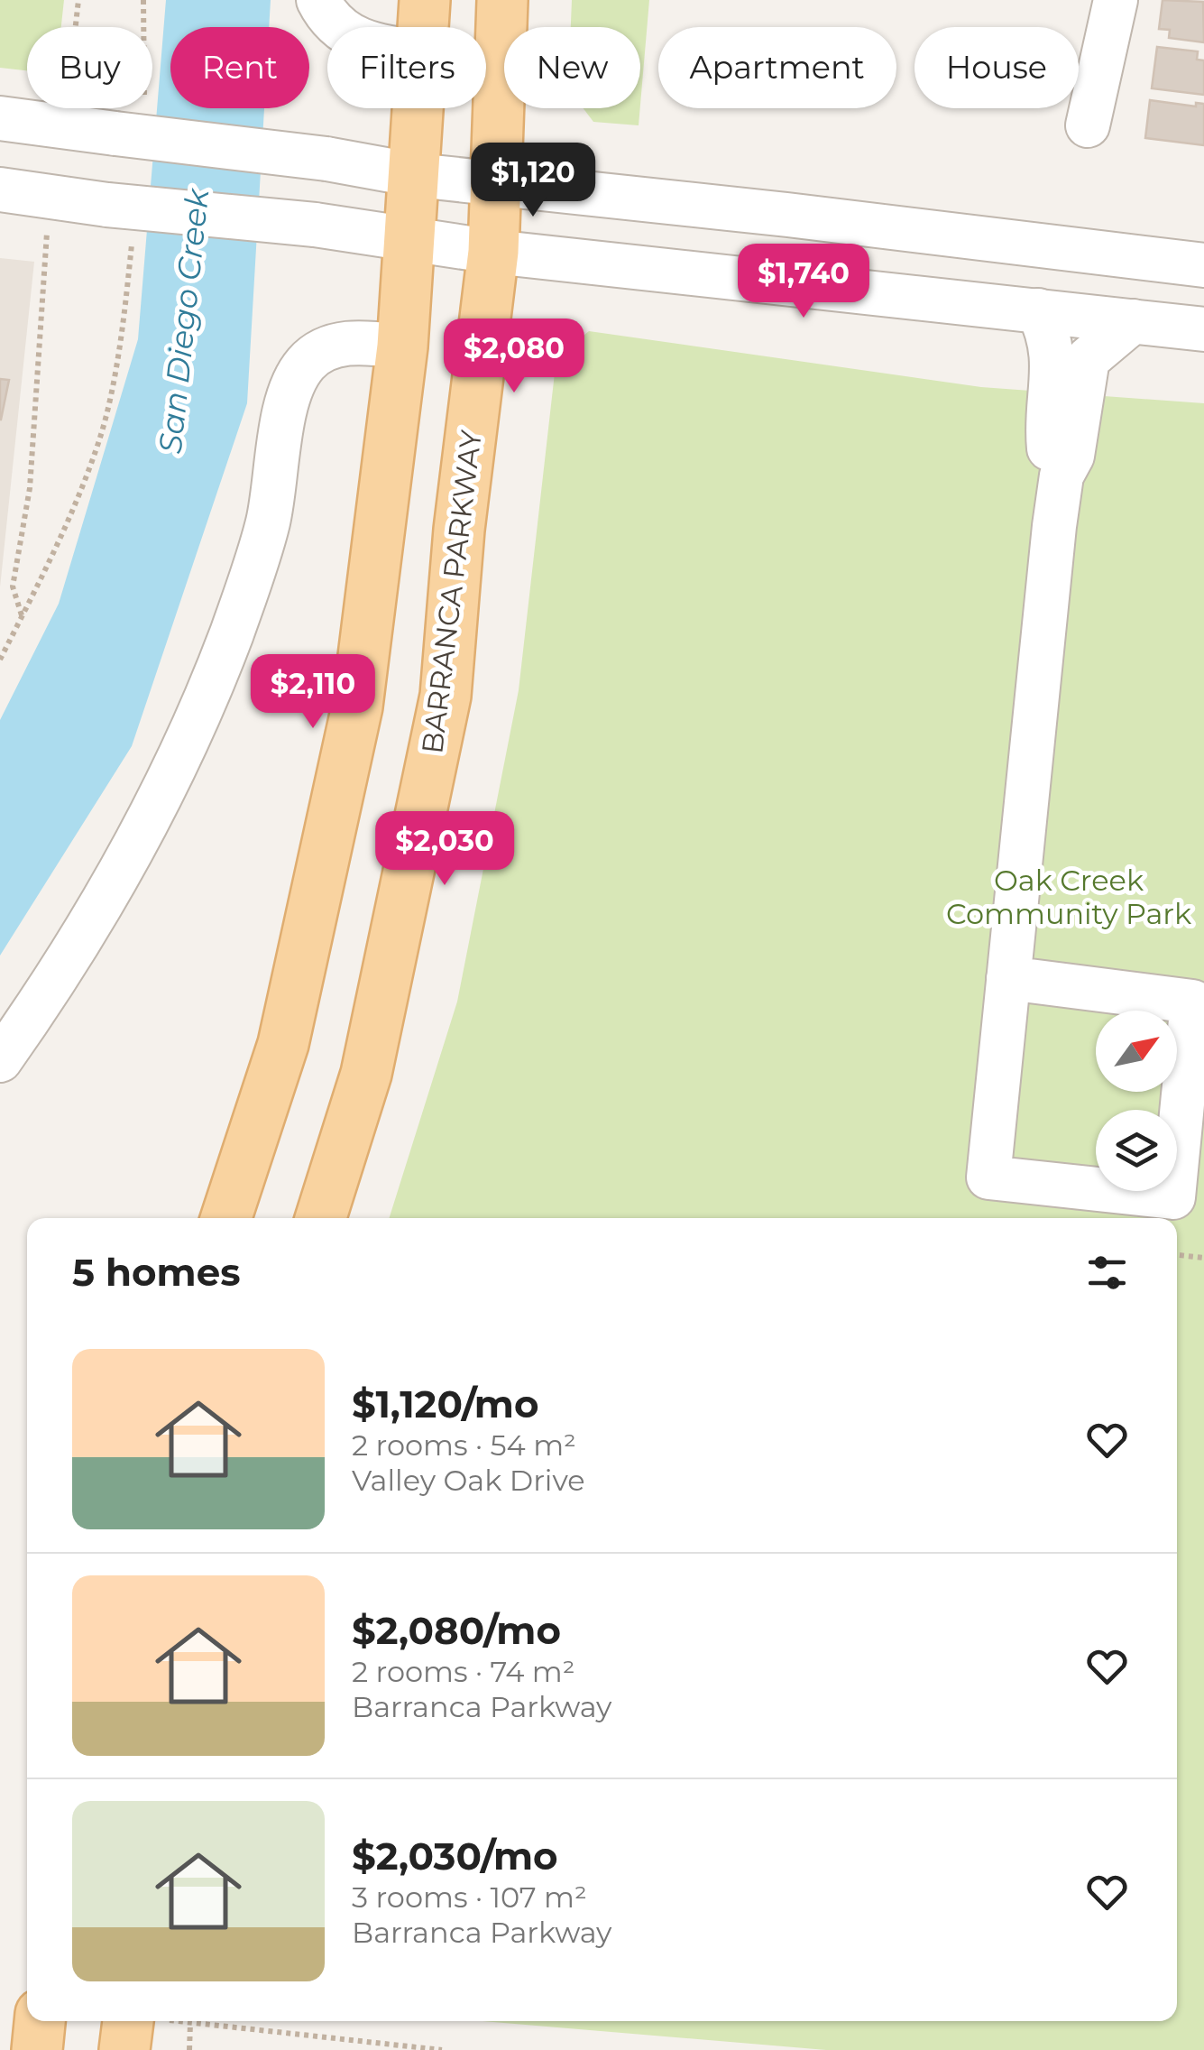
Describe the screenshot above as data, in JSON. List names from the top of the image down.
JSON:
{
  "streets": {
    "main road": ["BARRANCA PARKWAY"]
  },
  "water": ["San Diego Creek"],
  "parks": ["Oak Creek Community Park"],
  "north": "top right",
  "page": {
    "chip": [
      "Buy",
      "Rent",
      "Filters",
      "New",
      "Apartment",
      "House"
    ],
    "price": [
      "$1,120",
      "$1,740",
      "$2,080",
      "$2,110",
      "$2,030"
    ],
    "heading": "5 homes",
    "list": [
      {
        "name": "$1,120/mo",
        "note": "2 rooms · 54 m² · Valley Oak Drive"
      },
      {
        "name": "$2,080/mo",
        "note": "2 rooms · 74 m² · Barranca Parkway"
      },
      {
        "name": "$2,030/mo",
        "note": "3 rooms · 107 m² · Barranca Parkway"
      }
    ]
  }
}
